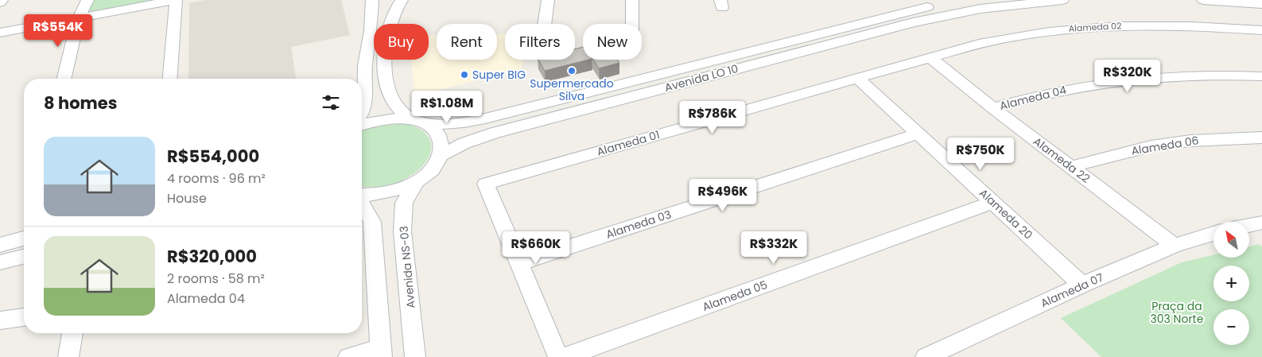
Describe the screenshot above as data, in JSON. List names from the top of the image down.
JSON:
{
  "streets": {
    "street": [
      "Alameda 02",
      "Avenida LO 10",
      "Alameda 04",
      "Alameda 01",
      "Alameda 06",
      "Alameda 22",
      "Alameda 20",
      "Alameda 03",
      "Avenida NS-03",
      "Alameda 07",
      "Alameda 05"
    ]
  },
  "crossings": [
    ["Alameda 02", "Alameda 01"],
    ["Alameda 02", "Alameda 22"],
    ["Alameda 04", "Alameda 22"],
    ["Alameda 01", "Alameda 22"],
    ["Alameda 01", "Alameda 20"],
    ["Alameda 01", "Alameda 03"],
    ["Alameda 06", "Alameda 22"],
    ["Alameda 22", "Alameda 07"],
    ["Alameda 20", "Alameda 03"],
    ["Alameda 20", "Alameda 07"],
    ["Alameda 20", "Alameda 05"]
  ],
  "parks": ["Praça da 303 Norte"],
  "places": ["Supermercado Silva", "Super BIG"],
  "north": "top left",
  "page": {
    "price": [
      "R$554K",
      "R$320K",
      "R$1.08M",
      "R$786K",
      "R$750K",
      "R$496K",
      "R$660K",
      "R$332K"
    ],
    "chip": [
      "Buy",
      "Rent",
      "Filters",
      "New"
    ],
    "heading": "8 homes",
    "list": [
      {
        "name": "R$554,000",
        "note": "4 rooms · 96 m² · House"
      },
      {
        "name": "R$320,000",
        "note": "2 rooms · 58 m² · Alameda 04"
      }
    ],
    "map_buttons": ["+", "−"]
  }
}
